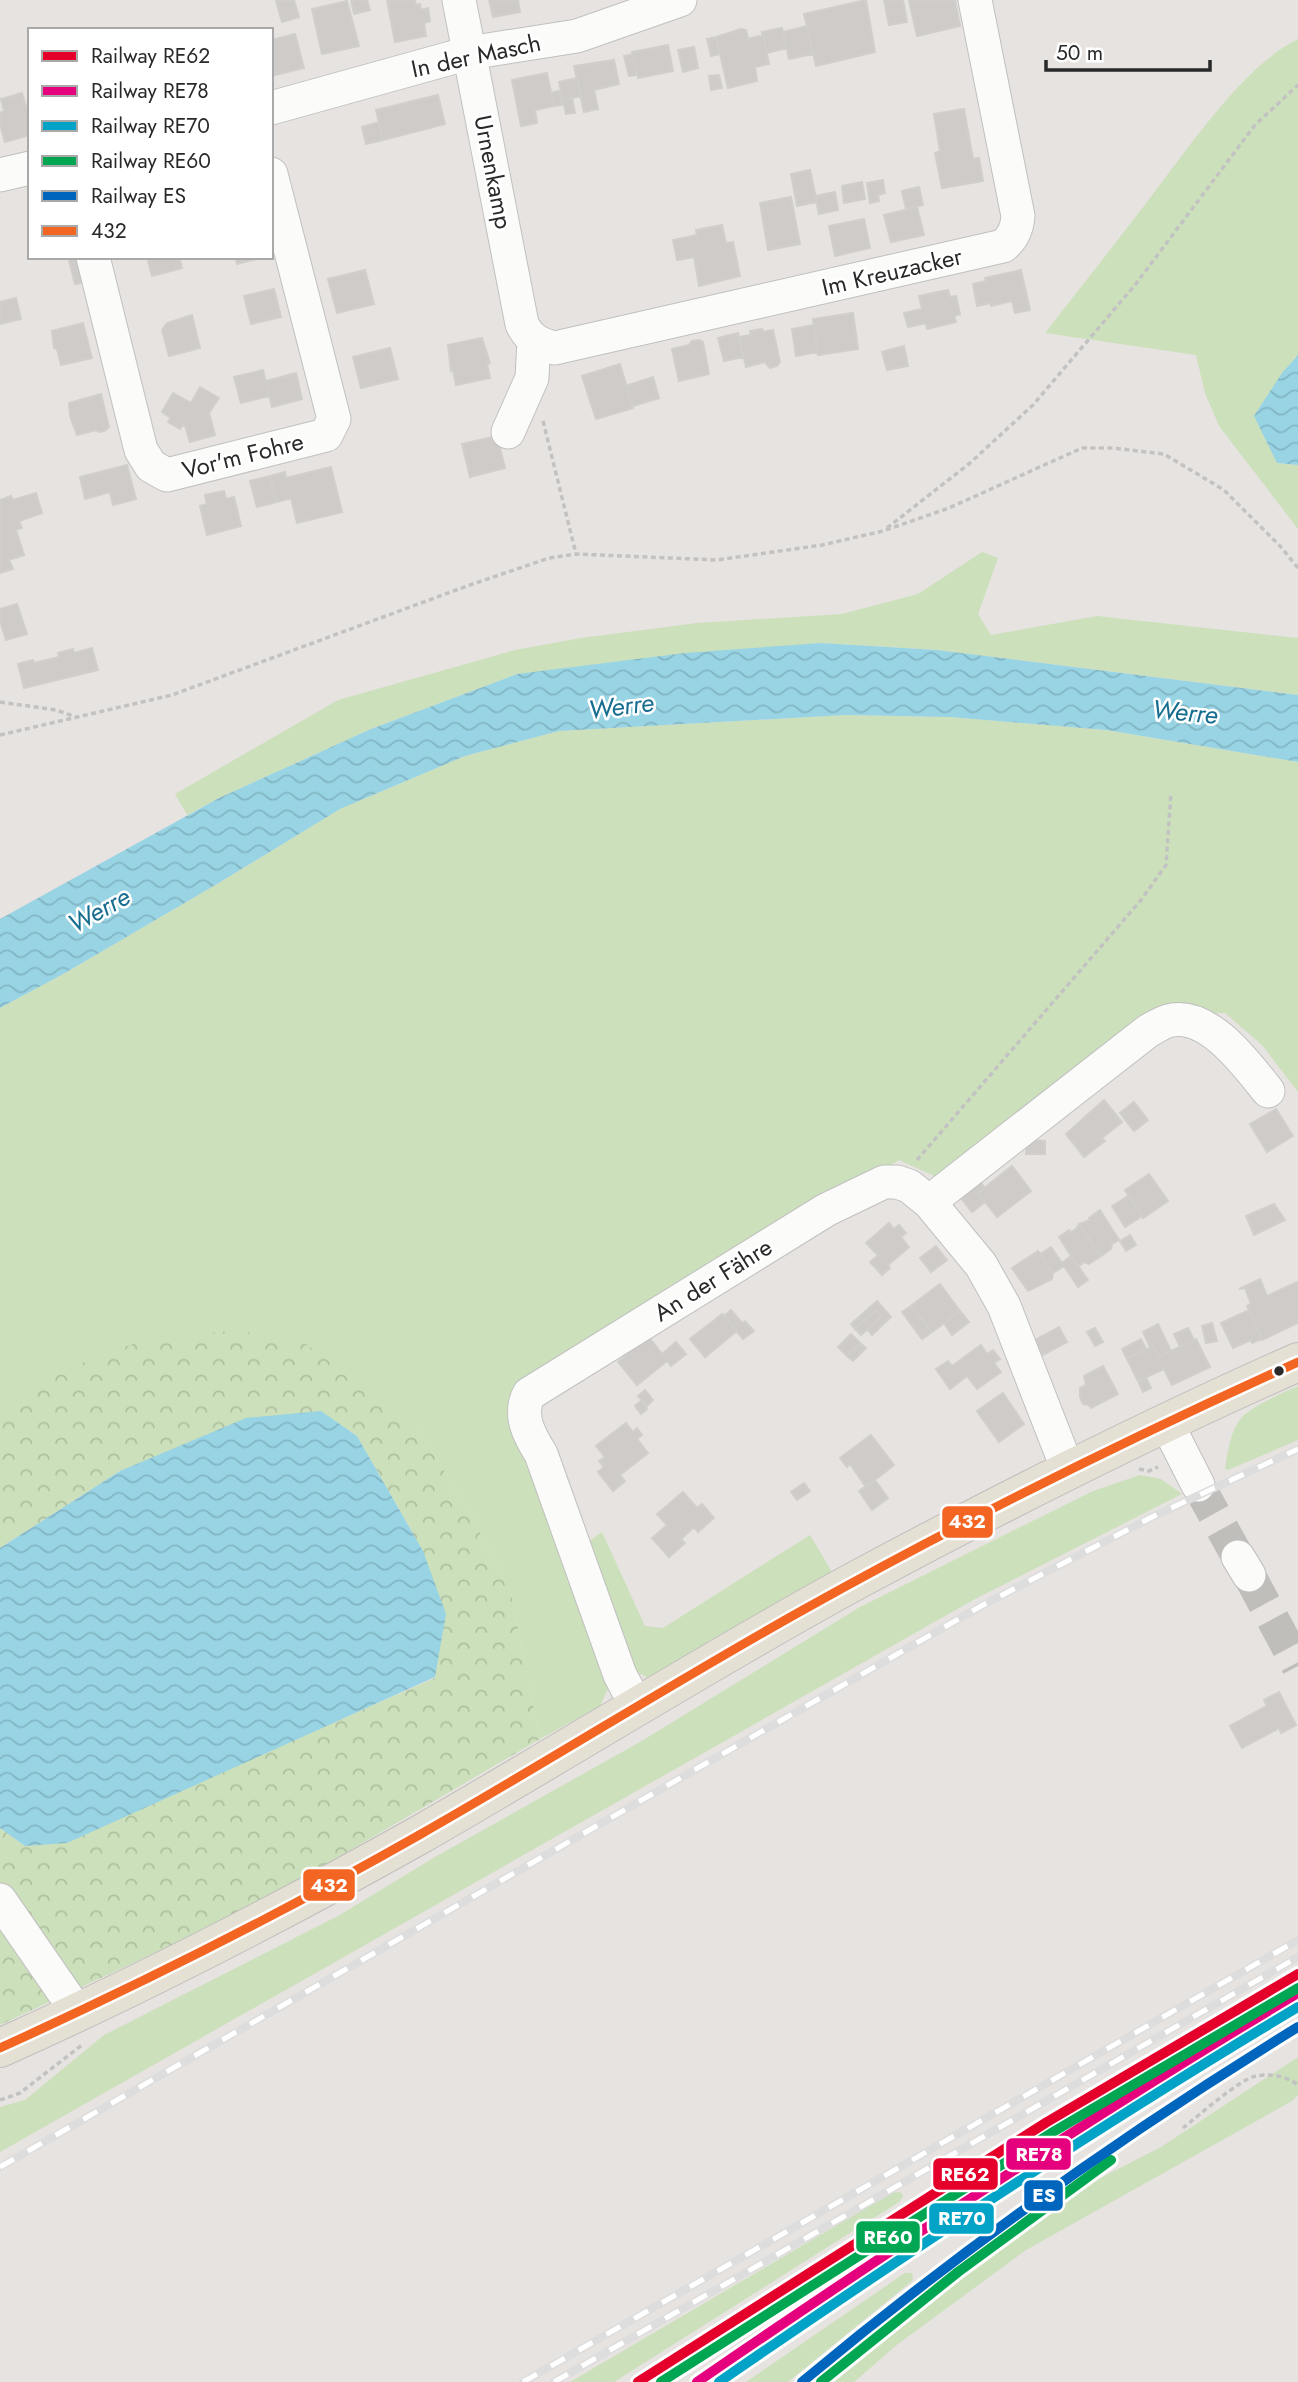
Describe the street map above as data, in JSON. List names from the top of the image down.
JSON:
{
  "streets": {
    "street": [
      "In der Masch",
      "Urnenkamp",
      "Im Kreuzacker",
      "Vor'm Fohre",
      "An der Fähre"
    ]
  },
  "crossings": [
    ["In der Masch", "Urnenkamp"],
    ["Urnenkamp", "Im Kreuzacker"]
  ],
  "water": ["Werre"],
  "lines": [
    "transit line 432",
    "rail line RE62",
    "rail line RE60",
    "rail line RE78",
    "rail line RE70",
    "rail line ES"
  ],
  "legend": [
    "Railway RE62",
    "Railway RE78",
    "Railway RE70",
    "Railway RE60",
    "Railway ES",
    "432"
  ],
  "scale_bar": "50 m"
}
